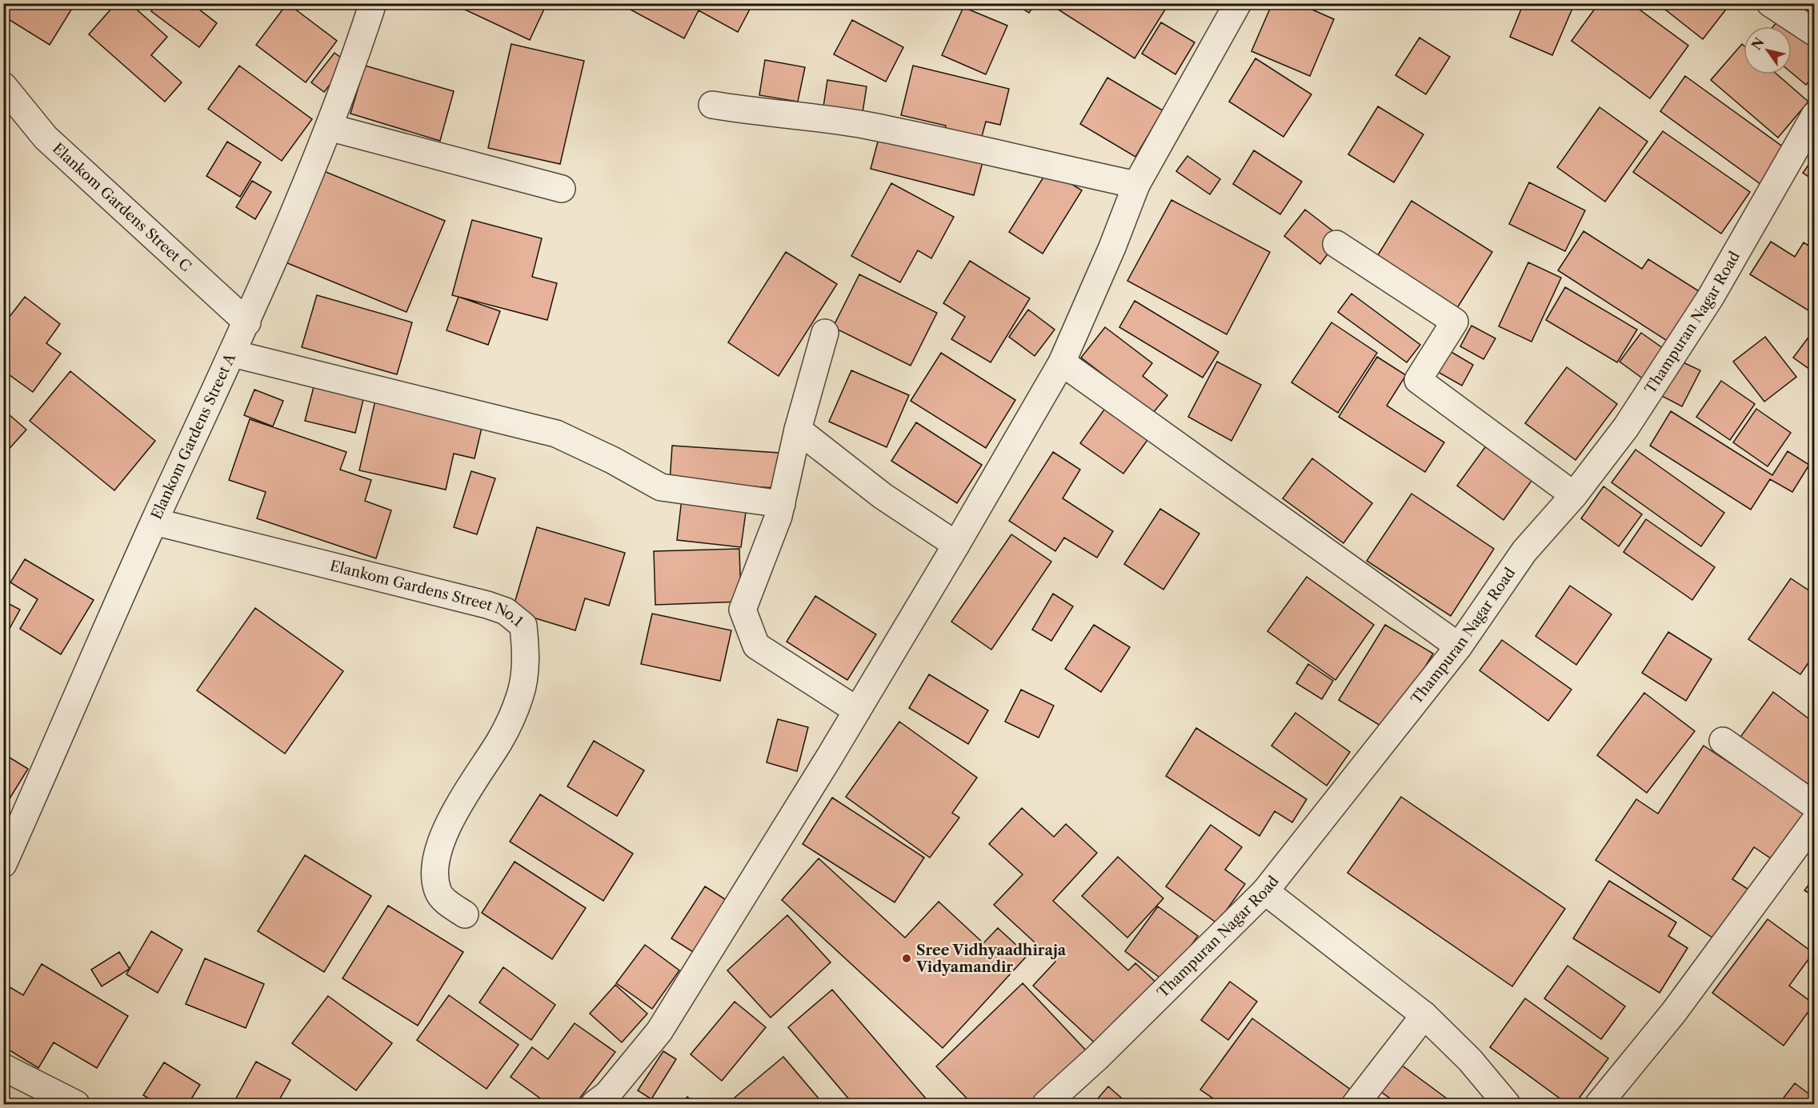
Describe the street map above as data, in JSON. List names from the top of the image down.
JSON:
{
  "streets": {
    "street": [
      "Elankom Gardens Street C",
      "Thampuran Nagar Road",
      "Elankom Gardens Street A",
      "Elankom Gardens Street No.1"
    ]
  },
  "crossings": [
    ["Elankom Gardens Street C", "Elankom Gardens Street A"],
    ["Elankom Gardens Street A", "Elankom Gardens Street No.1"]
  ],
  "places": ["Sree Vidhyaadhiraja Vidyamandir"],
  "north": "top left"
}
